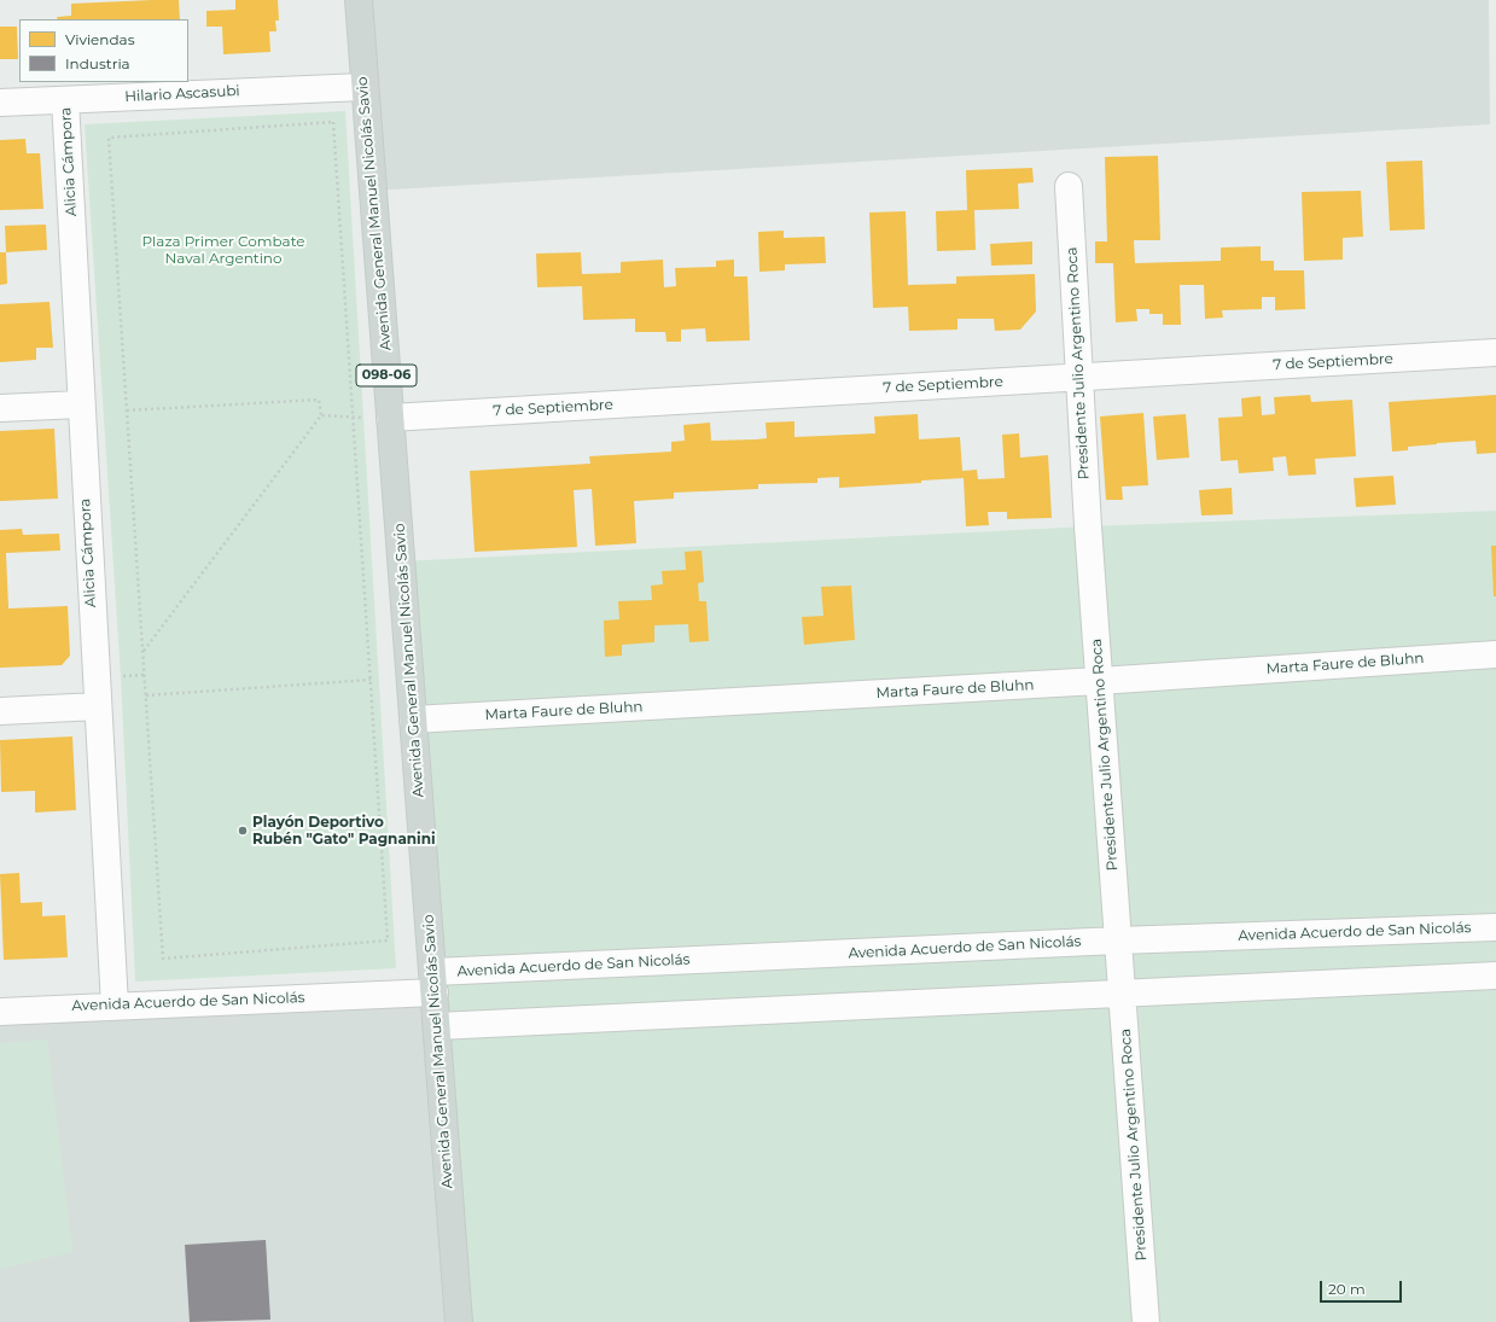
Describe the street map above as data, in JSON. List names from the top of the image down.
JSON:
{
  "streets": {
    "main road": ["Avenida General Manuel Nicolás Savio", "098-06"],
    "street": [
      "Hilario Ascasubi",
      "Alicia Cámpora",
      "7 de Septiembre",
      "Presidente Julio Argentino Roca",
      "Marta Faure de Bluhn",
      "Avenida Acuerdo de San Nicolás"
    ]
  },
  "crossings": [
    ["Hilario Ascasubi", "Alicia Cámpora"],
    ["Hilario Ascasubi", "Avenida General Manuel Nicolás Savio"],
    ["Alicia Cámpora", "Avenida Acuerdo de San Nicolás"],
    ["Avenida General Manuel Nicolás Savio", "7 de Septiembre"],
    ["Avenida General Manuel Nicolás Savio", "Marta Faure de Bluhn"],
    ["Avenida General Manuel Nicolás Savio", "Avenida Acuerdo de San Nicolás"],
    ["7 de Septiembre", "Presidente Julio Argentino Roca"],
    ["Presidente Julio Argentino Roca", "Marta Faure de Bluhn"],
    ["Presidente Julio Argentino Roca", "Avenida Acuerdo de San Nicolás"]
  ],
  "parks": ["Plaza Primer Combate Naval Argentino"],
  "places": ["Playón Deportivo Rubén \"Gato\" Pagnanini"],
  "legend": ["Viviendas", "Industria"],
  "scale_bar": "20 m"
}
